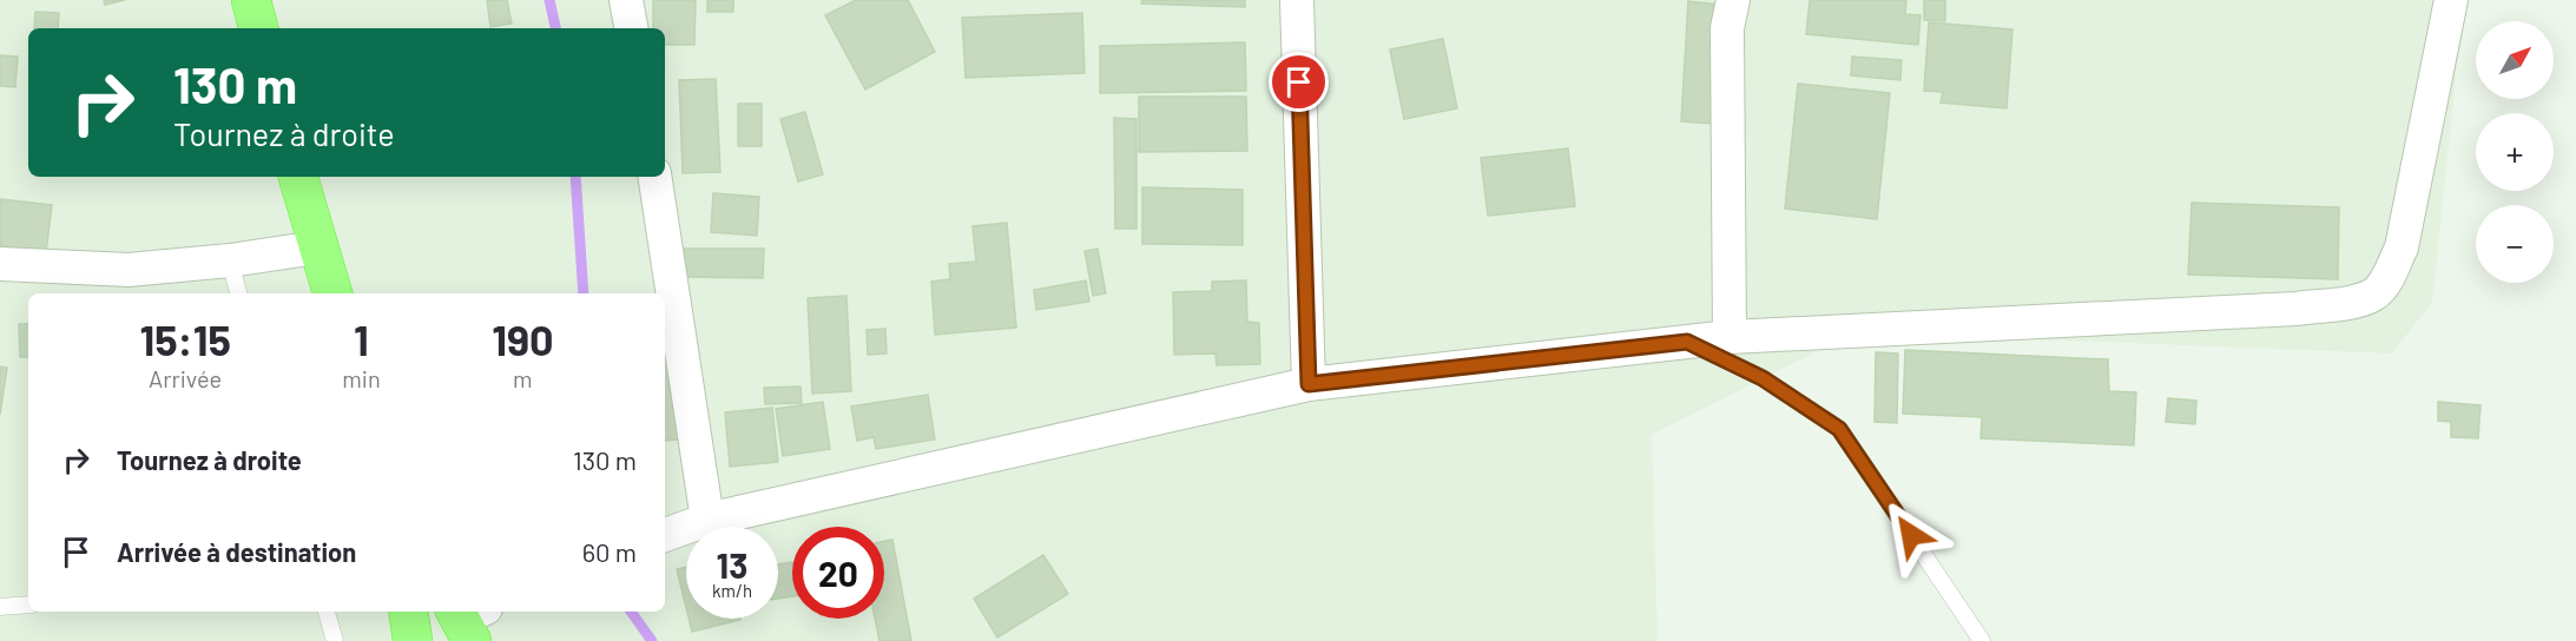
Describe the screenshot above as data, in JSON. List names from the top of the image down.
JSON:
{
  "north": "top right",
  "page": {
    "map_buttons": ["+", "−"],
    "turn": ["130 m", "Tournez à droite"],
    "eta": [
      "15:15",
      "Arrivée",
      "1",
      "min",
      "190",
      "m"
    ],
    "list": [
      {
        "name": "Tournez à droite",
        "value": "130 m"
      },
      {
        "name": "Arrivée à destination",
        "value": "60 m"
      }
    ],
    "speed": "13 km/h",
    "limit": "20"
  }
}
